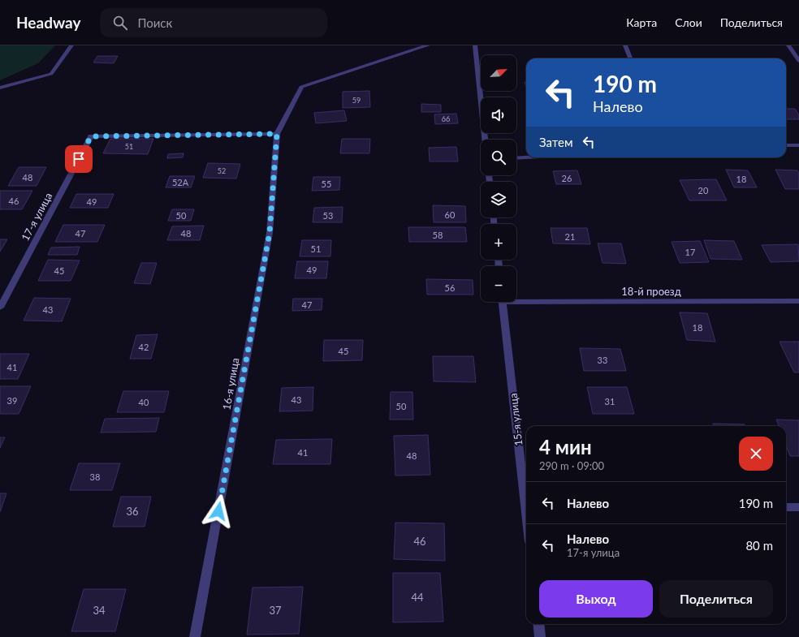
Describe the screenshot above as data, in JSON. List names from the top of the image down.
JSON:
{
  "streets": {
    "street": [
      "17-я улица",
      "18-й проезд",
      "16-я улица",
      "15-я улица"
    ]
  },
  "crossings": [
    ["17-я улица", "16-я улица"]
  ],
  "house_numbers": [
    "59",
    "66",
    "51",
    "52",
    "48",
    "26",
    "18",
    "52А",
    "55",
    "20",
    "46",
    "49",
    "60",
    "50",
    "53",
    "47",
    "48",
    "58",
    "21",
    "51",
    "17",
    "49",
    "45",
    "56",
    "47",
    "43",
    "18",
    "42",
    "45",
    "33",
    "41",
    "43",
    "39",
    "31",
    "40",
    "50",
    "41",
    "48",
    "38",
    "36",
    "46",
    "44",
    "34",
    "37"
  ],
  "north": "top right",
  "page": {
    "header": "Headway",
    "search": "Поиск",
    "nav": ["Карта", "Слои", "Поделиться"],
    "map_buttons": ["+", "−"],
    "turn": ["190 m", "Налево"],
    "then": "Затем",
    "heading": ["4 мин", "290 m · 09:00"],
    "list": [
      {
        "name": "Налево",
        "value": "190 m"
      },
      {
        "name": "Налево",
        "note": "17-я улица",
        "value": "80 m"
      }
    ],
    "buttons": ["Выход", "Поделиться"]
  }
}
